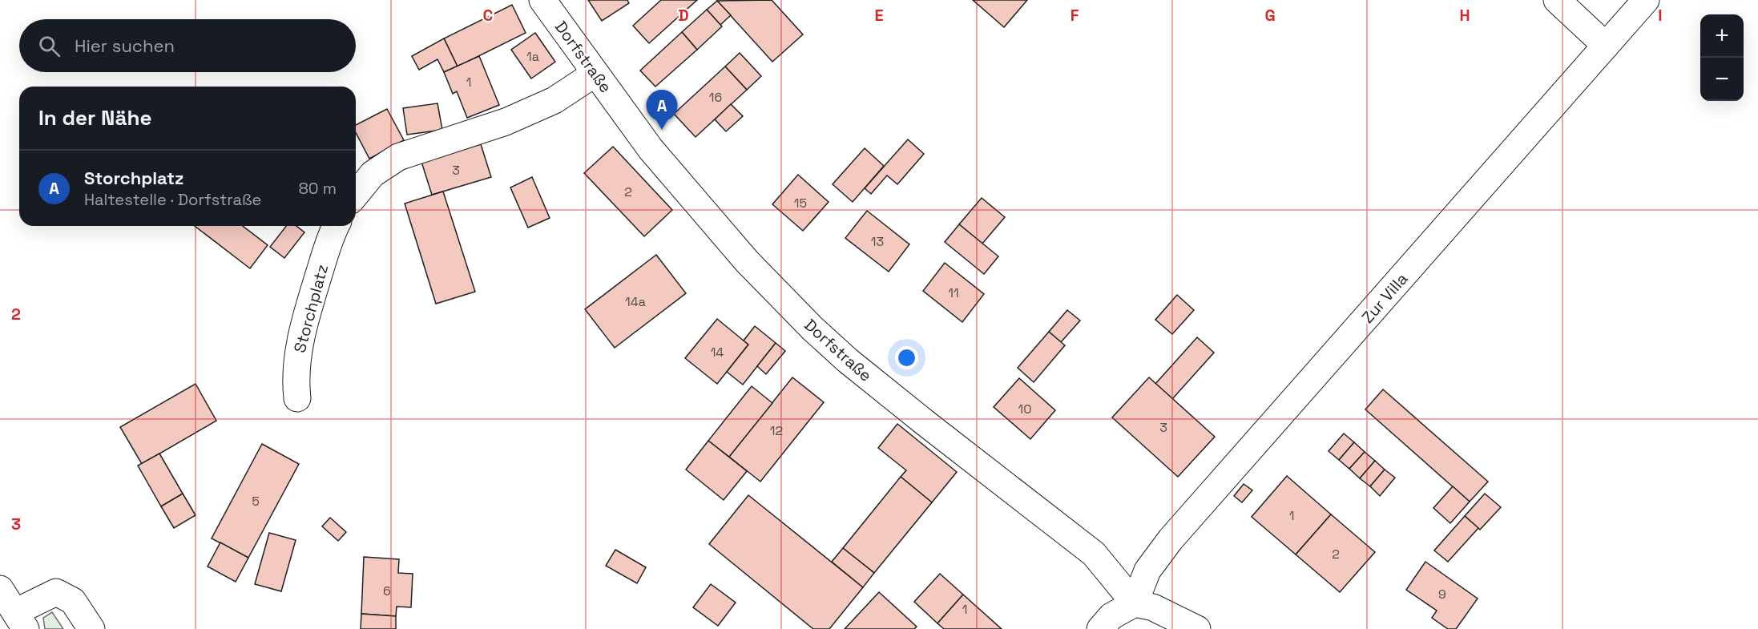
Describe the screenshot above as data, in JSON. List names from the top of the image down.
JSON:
{
  "streets": {
    "street": ["Dorfstraße", "Zur Villa", "Storchplatz"]
  },
  "crossings": [
    ["Dorfstraße", "Zur Villa"]
  ],
  "house_numbers": [
    "1a",
    "1",
    "16",
    "3",
    "2",
    "15",
    "13",
    "11",
    "14a",
    "14",
    "10",
    "3",
    "12",
    "5",
    "1",
    "2",
    "6",
    "9",
    "1"
  ],
  "page": {
    "map_buttons": ["+", "−"],
    "search": "Hier suchen",
    "heading": "In der Nähe",
    "pins": "A",
    "list": [
      {
        "mark": "A",
        "name": "Storchplatz",
        "note": "Haltestelle · Dorfstraße",
        "value": "80 m"
      }
    ]
  },
  "grid": {
    "columns": [
      "C",
      "D",
      "E",
      "F",
      "G",
      "H",
      "I"
    ],
    "rows": ["2", "3"]
  }
}
